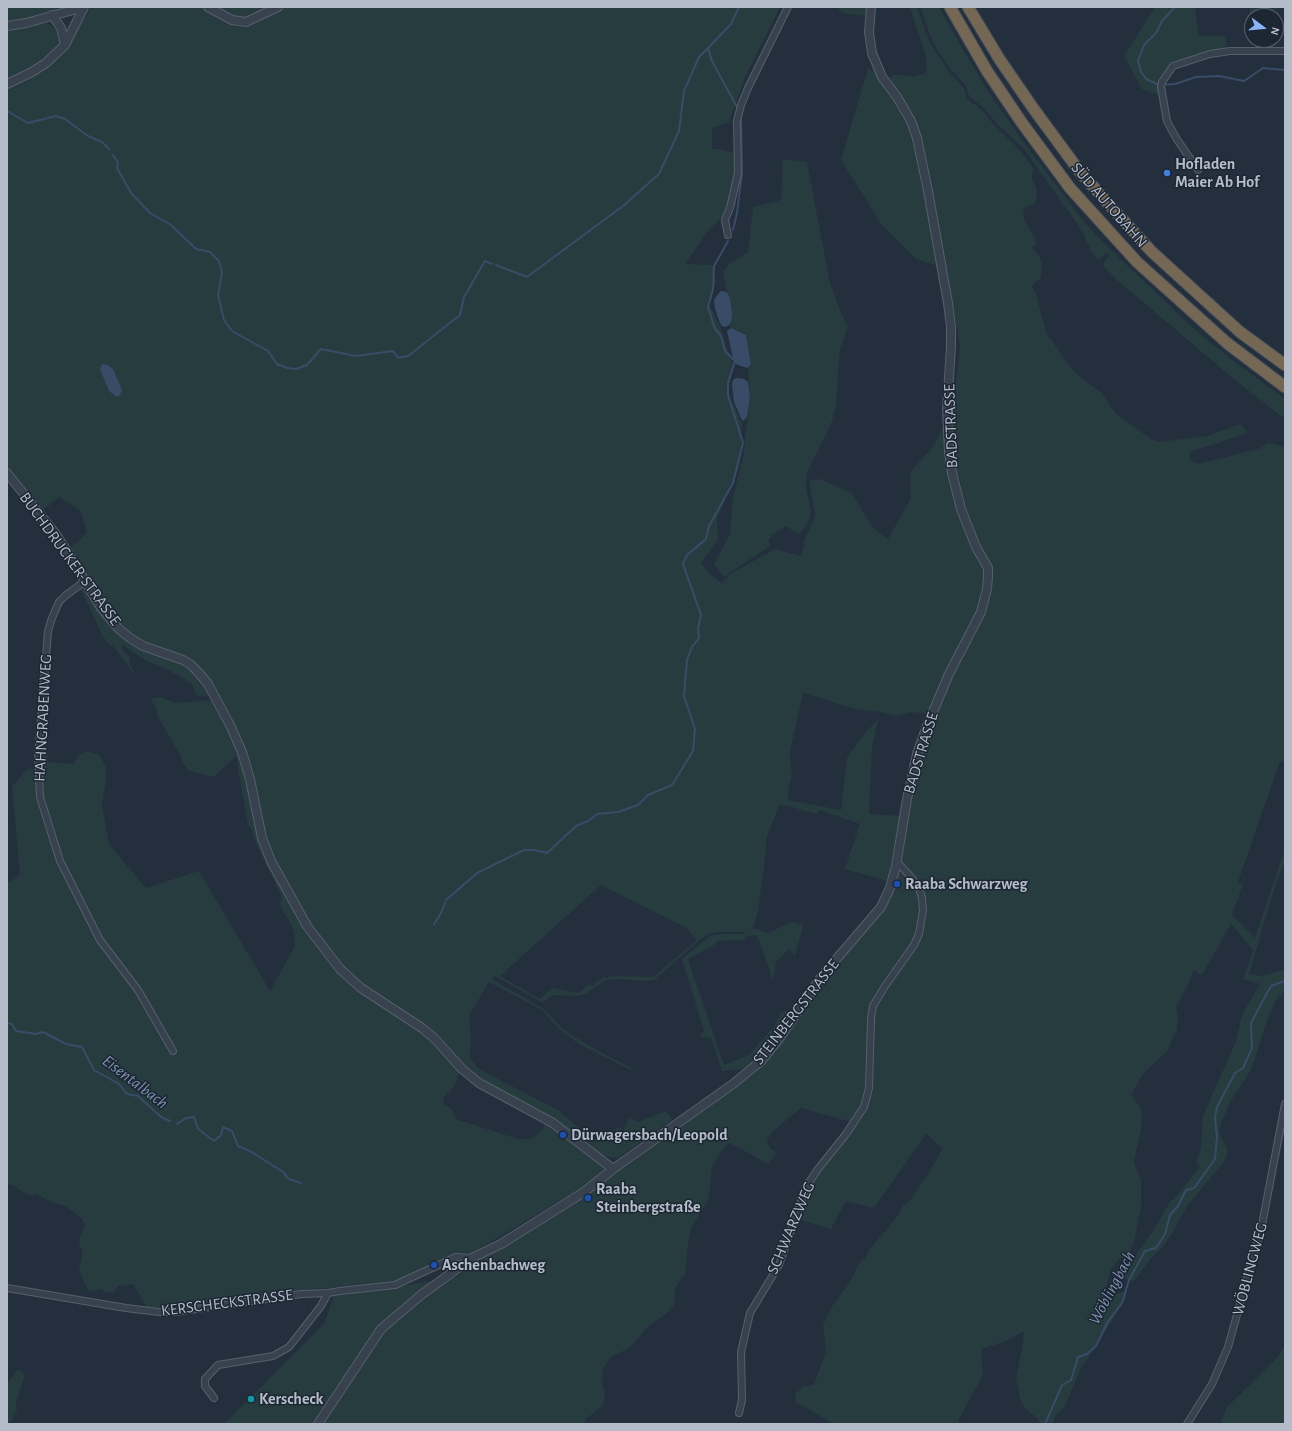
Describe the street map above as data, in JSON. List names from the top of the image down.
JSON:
{
  "streets": {
    "highway": ["SÜD AUTOBAHN"],
    "street": [
      "BADSTRASSE",
      "BUCHDRUCKER-STRASSE",
      "HAHNGRABENWEG",
      "STEINBERGSTRASSE",
      "SCHWARZWEG",
      "WÖBLINGWEG",
      "KERSCHECKSTRASSE"
    ]
  },
  "crossings": [
    ["BADSTRASSE", "STEINBERGSTRASSE"],
    ["BADSTRASSE", "SCHWARZWEG"],
    ["BUCHDRUCKER-STRASSE", "HAHNGRABENWEG"],
    ["BUCHDRUCKER-STRASSE", "STEINBERGSTRASSE"],
    ["STEINBERGSTRASSE", "SCHWARZWEG"],
    ["STEINBERGSTRASSE", "KERSCHECKSTRASSE"]
  ],
  "water": ["Eisentalbach", "Wöblingbach"],
  "places": [
    "Hofladen Maier Ab Hof",
    "Raaba Schwarzweg",
    "Dürwagersbach/Leopold",
    "Raaba Steinbergstraße",
    "Aschenbachweg",
    "Kerscheck"
  ],
  "north": "right"
}
